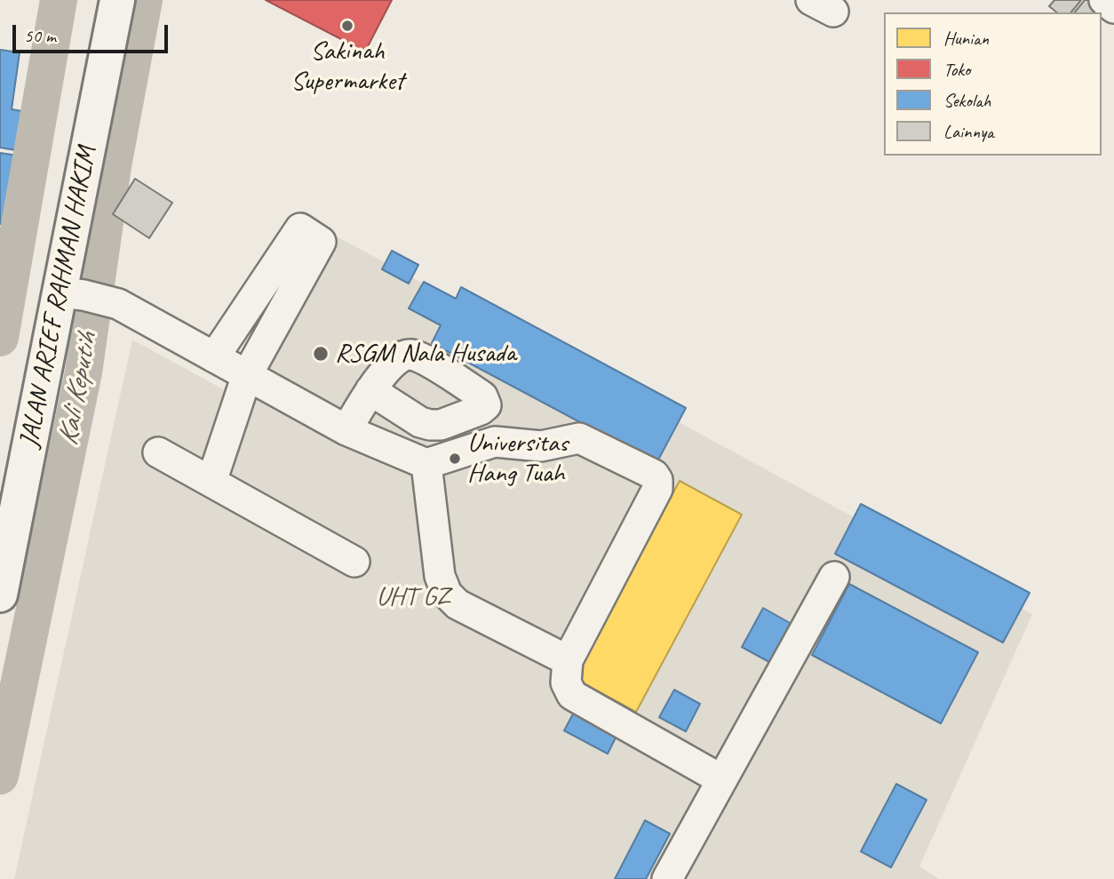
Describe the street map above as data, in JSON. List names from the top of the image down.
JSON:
{
  "streets": {
    "main road": ["JALAN ARIEF RAHMAN HAKIM"]
  },
  "water": ["Kali Keputih"],
  "parks": ["UHT GZ"],
  "places": ["Sakinah Supermarket", "RSGM Nala Husada", "Universitas Hang Tuah"],
  "legend": [
    "Hunian",
    "Toko",
    "Sekolah",
    "Lainnya"
  ],
  "scale_bar": "50 m"
}
